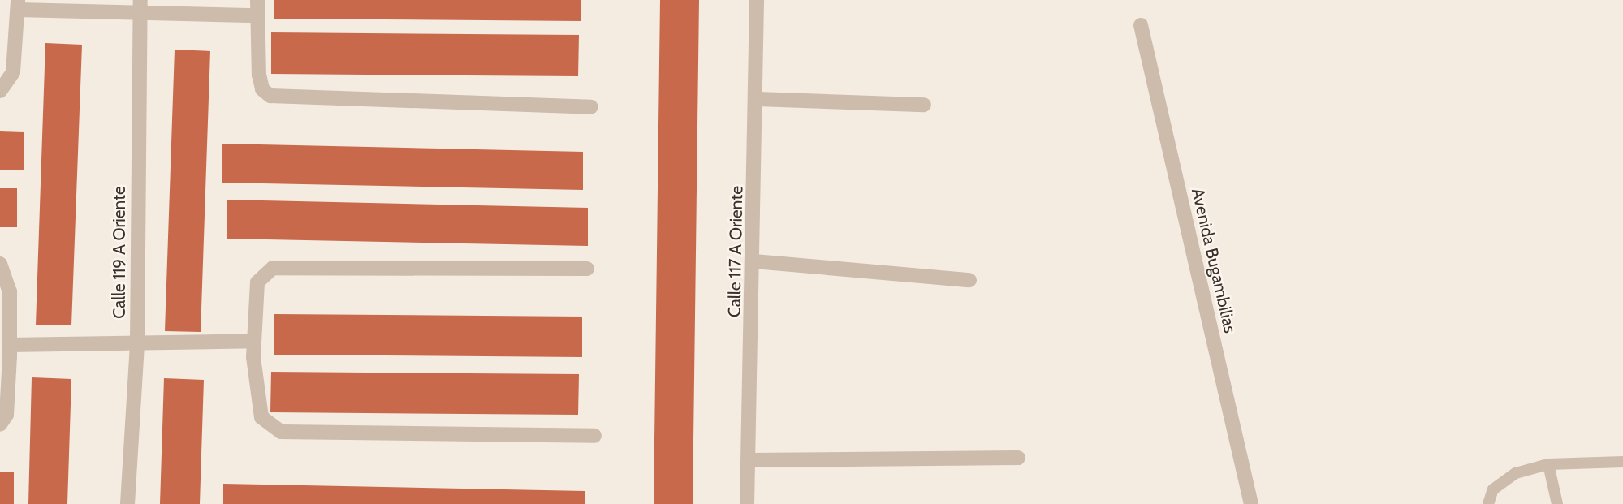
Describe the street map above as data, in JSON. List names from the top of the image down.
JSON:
{
  "streets": {
    "street": ["Calle 117 A Oriente", "Calle 119 A Oriente", "Avenida Bugambilias"]
  }
}
